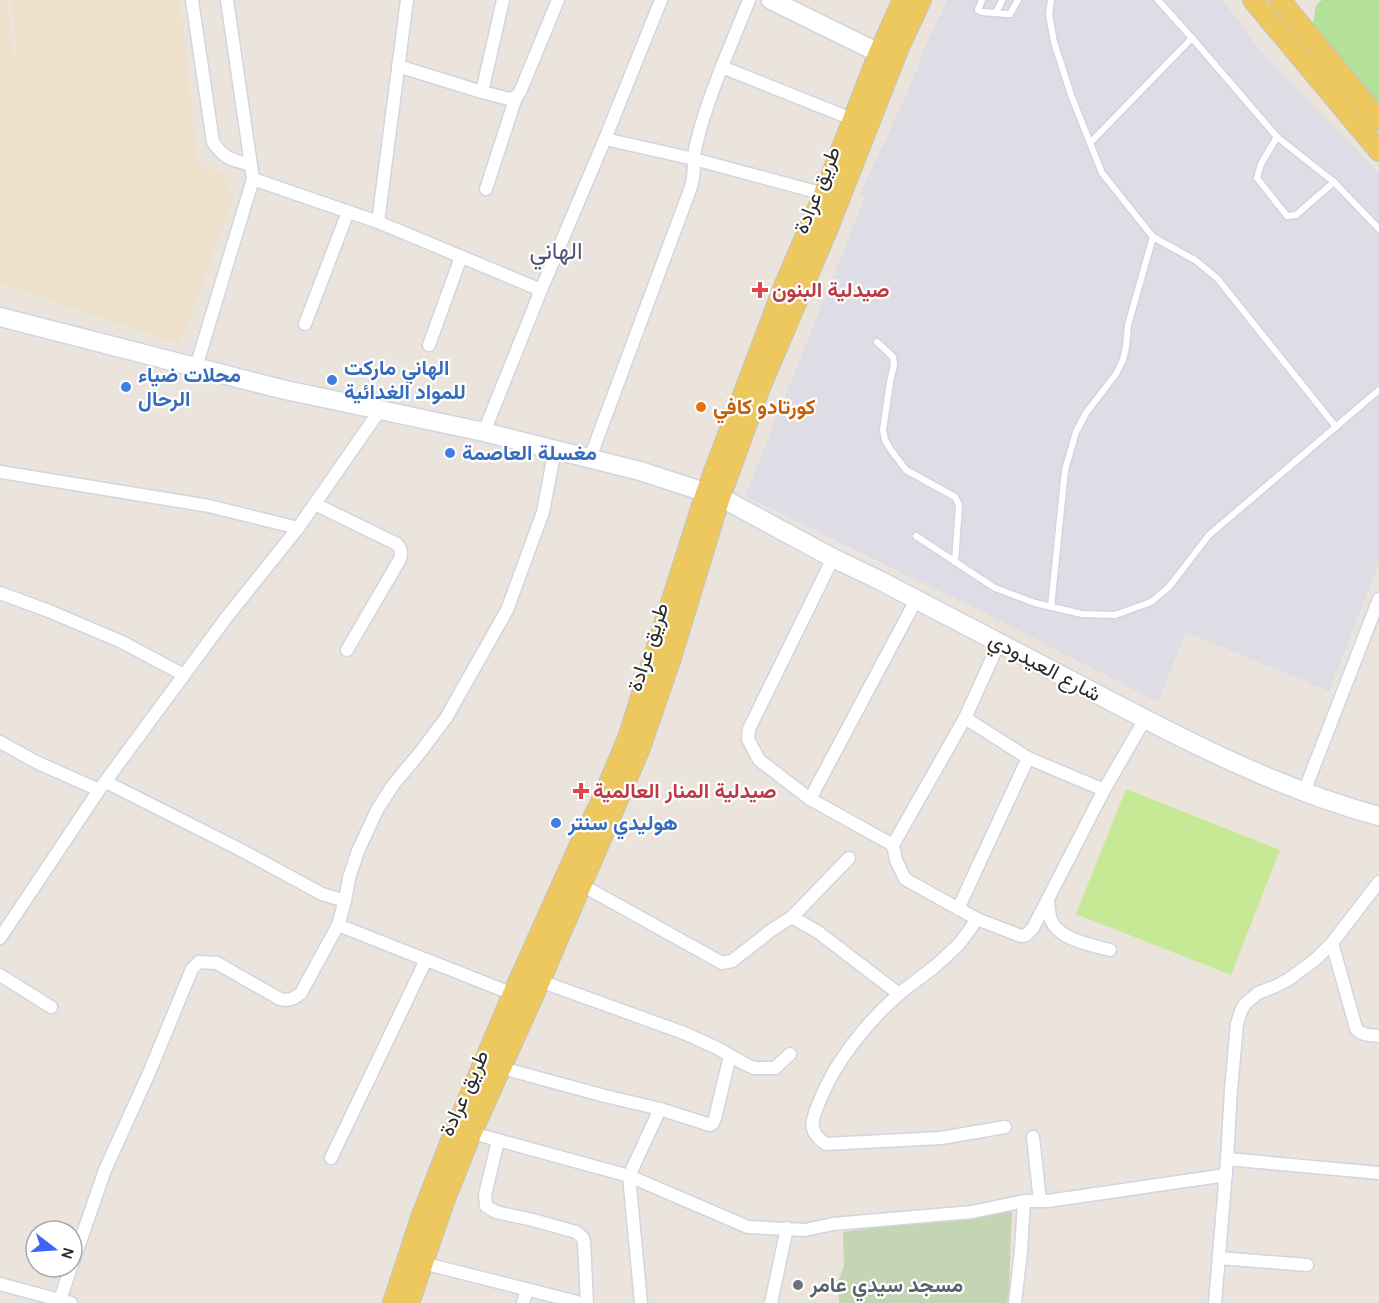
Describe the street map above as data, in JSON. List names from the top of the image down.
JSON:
{
  "streets": {
    "main road": ["طريق عرادة"],
    "street": ["شارع العيدودي"]
  },
  "crossings": [
    ["طريق عرادة", "شارع العيدودي"]
  ],
  "districts": ["الهاني"],
  "places": {
    "health": ["صيدلية البنون", "صيدلية المنار العالمية"],
    "other": [
      "الهاني ماركت للمواد الغدائية",
      "محلات ضياء الرحال",
      "كورتادو كافي",
      "مغسلة العاصمة",
      "هوليدي سنتر",
      "مسجد سيدي عامر"
    ]
  },
  "north": "right"
}
